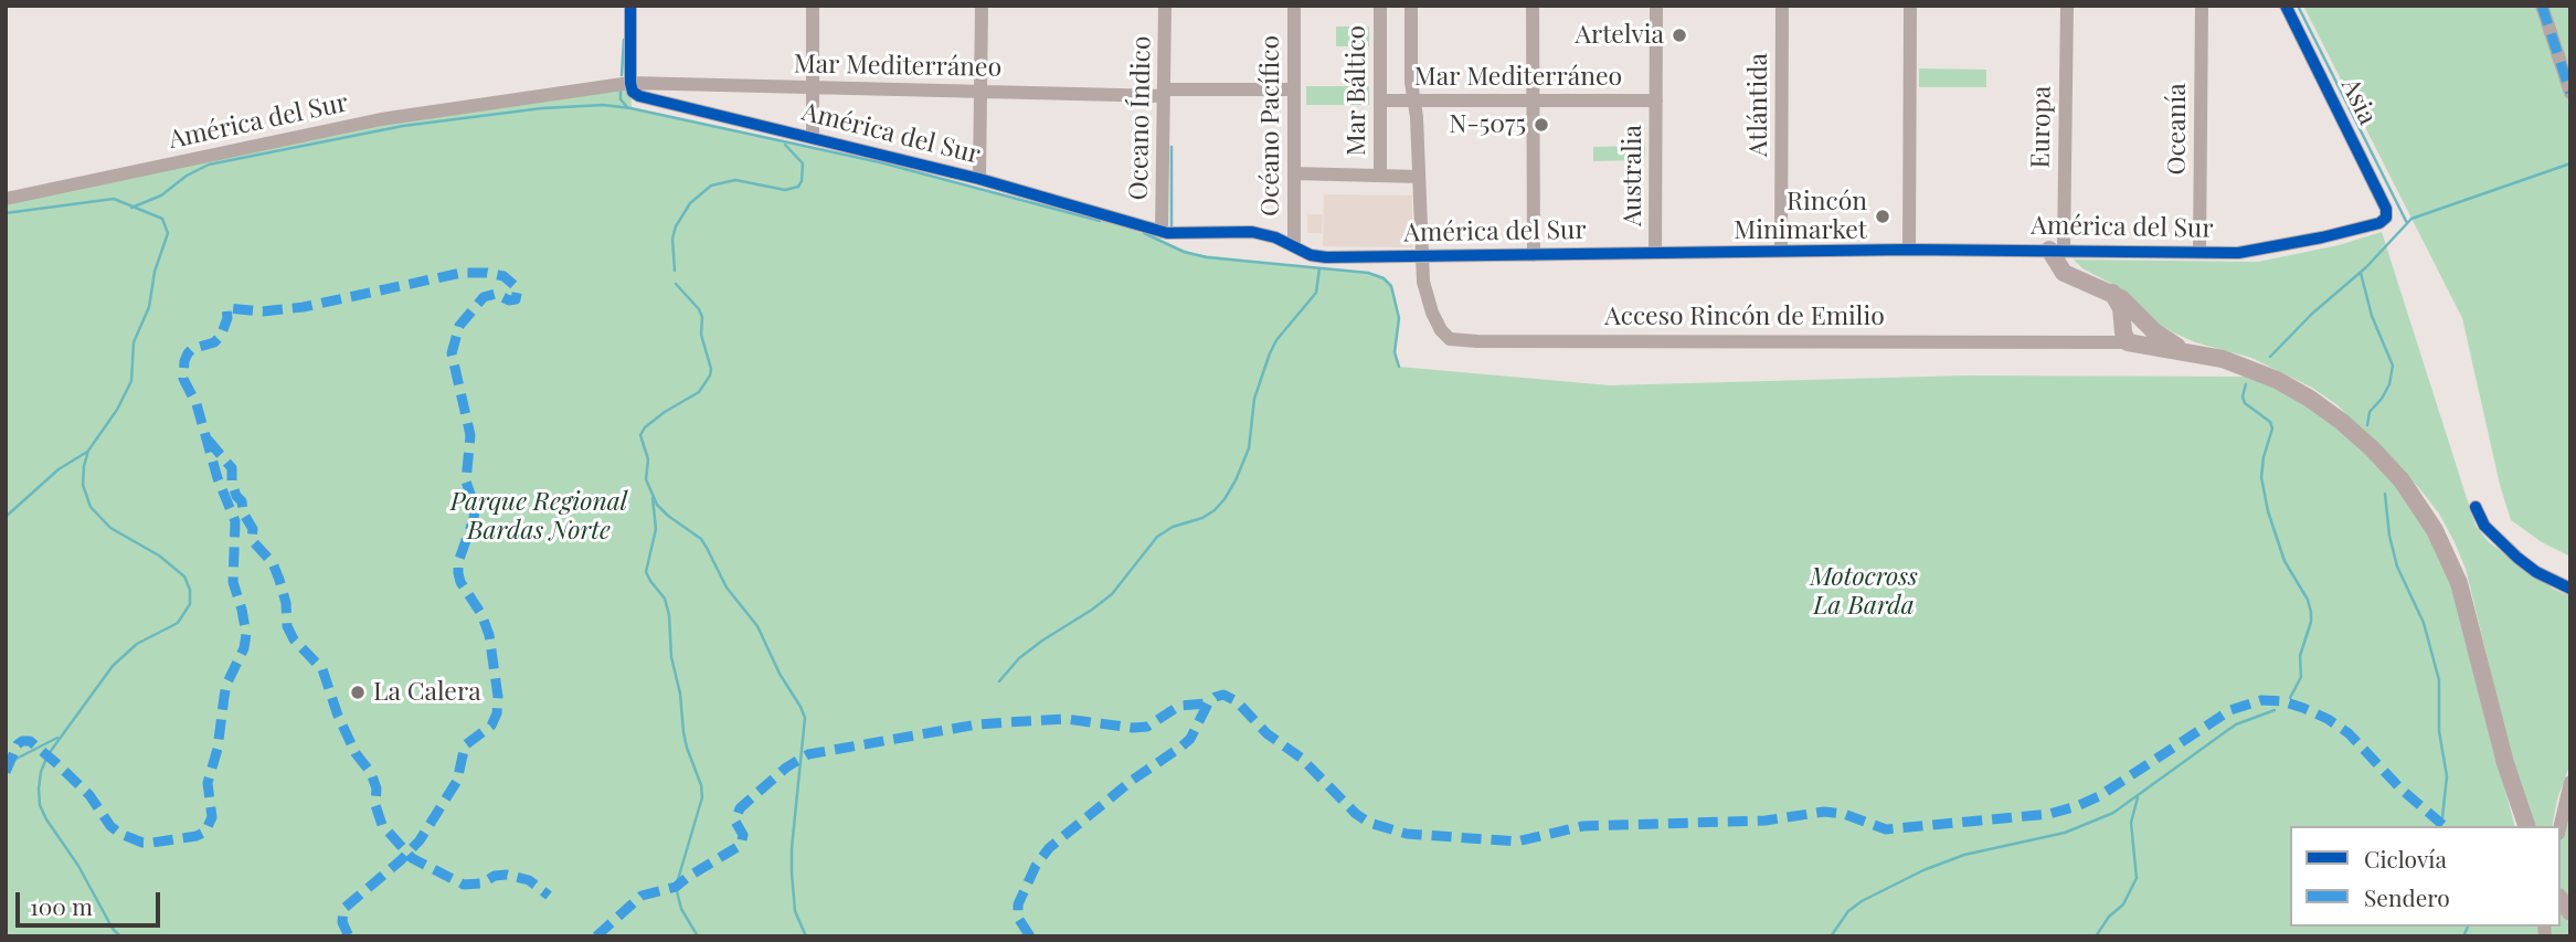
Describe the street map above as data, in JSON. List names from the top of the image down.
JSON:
{
  "streets": {
    "main road": ["Acceso Rincón de Emilio"],
    "street": [
      "Mar Mediterráneo",
      "Mar Báltico",
      "Asia",
      "Atlántida",
      "Oceano Índico",
      "América del Sur",
      "Océano Pacífico",
      "Europa",
      "Oceanía",
      "Australia"
    ]
  },
  "crossings": [
    ["Mar Mediterráneo", "Mar Báltico"],
    ["Mar Mediterráneo", "Oceano Índico"],
    ["Mar Mediterráneo", "América del Sur"],
    ["Mar Mediterráneo", "Océano Pacífico"],
    ["Mar Mediterráneo", "Australia"],
    ["Asia", "América del Sur"],
    ["Atlántida", "América del Sur"],
    ["Oceano Índico", "América del Sur"],
    ["América del Sur", "Océano Pacífico"],
    ["América del Sur", "Europa"],
    ["América del Sur", "Oceanía"],
    ["América del Sur", "Australia"],
    ["América del Sur", "Acceso Rincón de Emilio"],
    ["Europa", "Acceso Rincón de Emilio"]
  ],
  "parks": ["Parque Regional Bardas Norte", "Motocross La Barda"],
  "places": [
    "Artelvia",
    "N-5075",
    "Rincón Minimarket",
    "La Calera"
  ],
  "legend": ["Ciclovía", "Sendero"],
  "scale_bar": "100 m"
}
